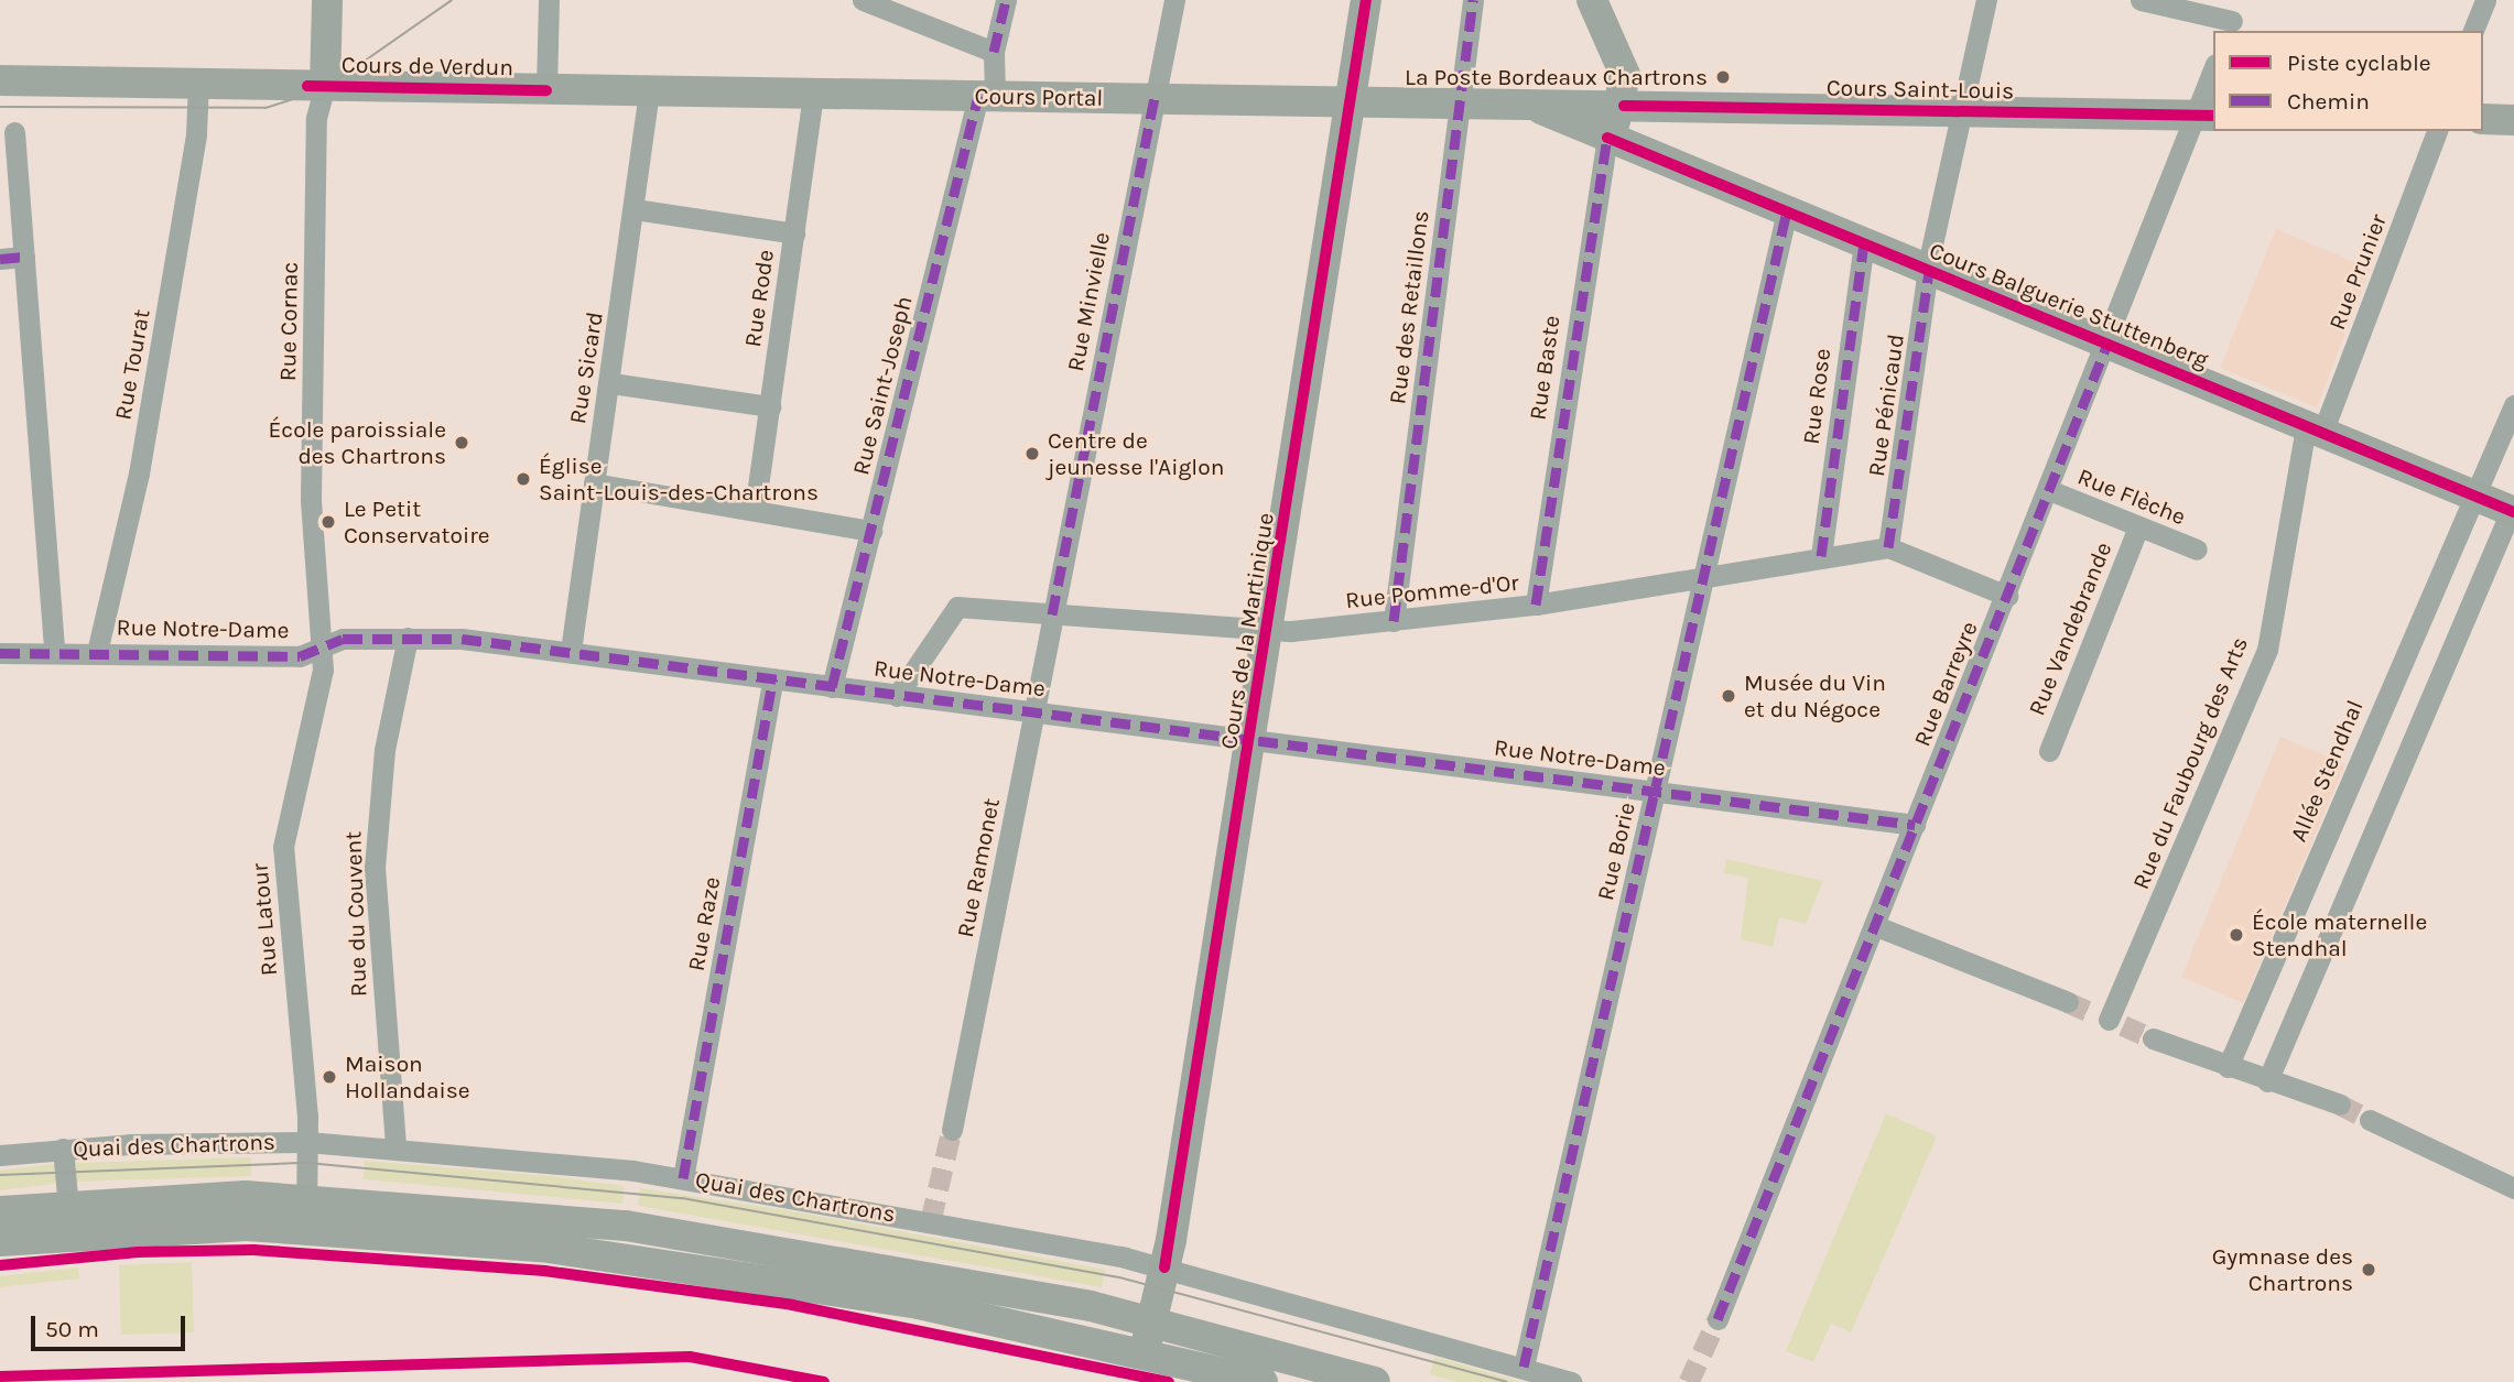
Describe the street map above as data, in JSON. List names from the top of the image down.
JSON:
{
  "streets": {
    "main road": [
      "Cours de Verdun",
      "Cours Saint-Louis",
      "Cours Portal",
      "Cours Balguerie Stuttenberg",
      "Cours de la Martinique"
    ],
    "street": [
      "Rue Prunier",
      "Rue Rode",
      "Rue Minvielle",
      "Rue des Retaillons",
      "Rue Cornac",
      "Rue Tourat",
      "Rue Sicard",
      "Rue Baste",
      "Rue Saint-Joseph",
      "Rue Rose",
      "Rue Pénicaud",
      "Rue Flèche",
      "Rue Pomme-d'Or",
      "Rue Notre-Dame",
      "Rue Vandebrande",
      "Rue Barreyre",
      "Rue du Faubourg des Arts",
      "Allée Stendhal",
      "Rue Borie",
      "Rue Ramonet",
      "Rue du Couvent",
      "Rue Latour",
      "Rue Raze",
      "Quai des Chartrons"
    ]
  },
  "crossings": [
    ["Cours de Verdun", "Cours Portal"],
    ["Cours de Verdun", "Rue Cornac"],
    ["Cours de Verdun", "Rue Tourat"],
    ["Cours Saint-Louis", "Cours Portal"],
    ["Cours Saint-Louis", "Rue Pénicaud"],
    ["Cours Saint-Louis", "Rue Barreyre"],
    ["Cours Portal", "Rue Rode"],
    ["Cours Portal", "Rue Minvielle"],
    ["Cours Portal", "Cours Balguerie Stuttenberg"],
    ["Cours Portal", "Rue des Retaillons"],
    ["Cours Portal", "Rue Sicard"],
    ["Cours Portal", "Rue Baste"],
    ["Cours Portal", "Rue Saint-Joseph"],
    ["Cours Portal", "Cours de la Martinique"],
    ["Rue Prunier", "Cours Balguerie Stuttenberg"],
    ["Rue Prunier", "Rue du Faubourg des Arts"],
    ["Rue Minvielle", "Rue Pomme-d'Or"],
    ["Rue Minvielle", "Rue Ramonet"],
    ["Cours Balguerie Stuttenberg", "Rue Baste"],
    ["Cours Balguerie Stuttenberg", "Rue Rose"],
    ["Cours Balguerie Stuttenberg", "Rue Pénicaud"],
    ["Cours Balguerie Stuttenberg", "Rue Barreyre"],
    ["Cours Balguerie Stuttenberg", "Rue du Faubourg des Arts"],
    ["Cours Balguerie Stuttenberg", "Allée Stendhal"],
    ["Cours Balguerie Stuttenberg", "Rue Borie"],
    ["Rue des Retaillons", "Rue Pomme-d'Or"],
    ["Rue Cornac", "Rue Notre-Dame"],
    ["Rue Cornac", "Rue Latour"],
    ["Rue Tourat", "Rue Notre-Dame"],
    ["Rue Sicard", "Rue Notre-Dame"],
    ["Rue Baste", "Rue Pomme-d'Or"],
    ["Rue Saint-Joseph", "Rue Notre-Dame"],
    ["Rue Rose", "Rue Pomme-d'Or"],
    ["Rue Pénicaud", "Rue Pomme-d'Or"],
    ["Rue Flèche", "Rue Vandebrande"],
    ["Rue Flèche", "Rue Barreyre"],
    ["Rue Pomme-d'Or", "Rue Notre-Dame"],
    ["Rue Pomme-d'Or", "Cours de la Martinique"],
    ["Rue Pomme-d'Or", "Rue Barreyre"],
    ["Rue Pomme-d'Or", "Rue Borie"],
    ["Rue Pomme-d'Or", "Rue Ramonet"],
    ["Rue Notre-Dame", "Cours de la Martinique"],
    ["Rue Notre-Dame", "Rue Barreyre"],
    ["Rue Notre-Dame", "Rue Borie"],
    ["Rue Notre-Dame", "Rue Ramonet"],
    ["Rue Notre-Dame", "Rue du Couvent"],
    ["Rue Notre-Dame", "Rue Latour"],
    ["Rue Notre-Dame", "Rue Raze"],
    ["Cours de la Martinique", "Quai des Chartrons"],
    ["Rue Borie", "Quai des Chartrons"],
    ["Rue du Couvent", "Quai des Chartrons"],
    ["Rue Latour", "Quai des Chartrons"],
    ["Rue Raze", "Quai des Chartrons"]
  ],
  "places": [
    "La Poste Bordeaux Chartrons",
    "École paroissiale des Chartrons",
    "Centre de jeunesse l'Aiglon",
    "Église Saint-Louis-des-Chartrons",
    "Le Petit Conservatoire",
    "Musée du Vin et du Négoce",
    "École maternelle Stendhal",
    "Maison Hollandaise",
    "Gymnase des Chartrons"
  ],
  "legend": ["Piste cyclable", "Chemin"],
  "scale_bar": "50 m"
}
